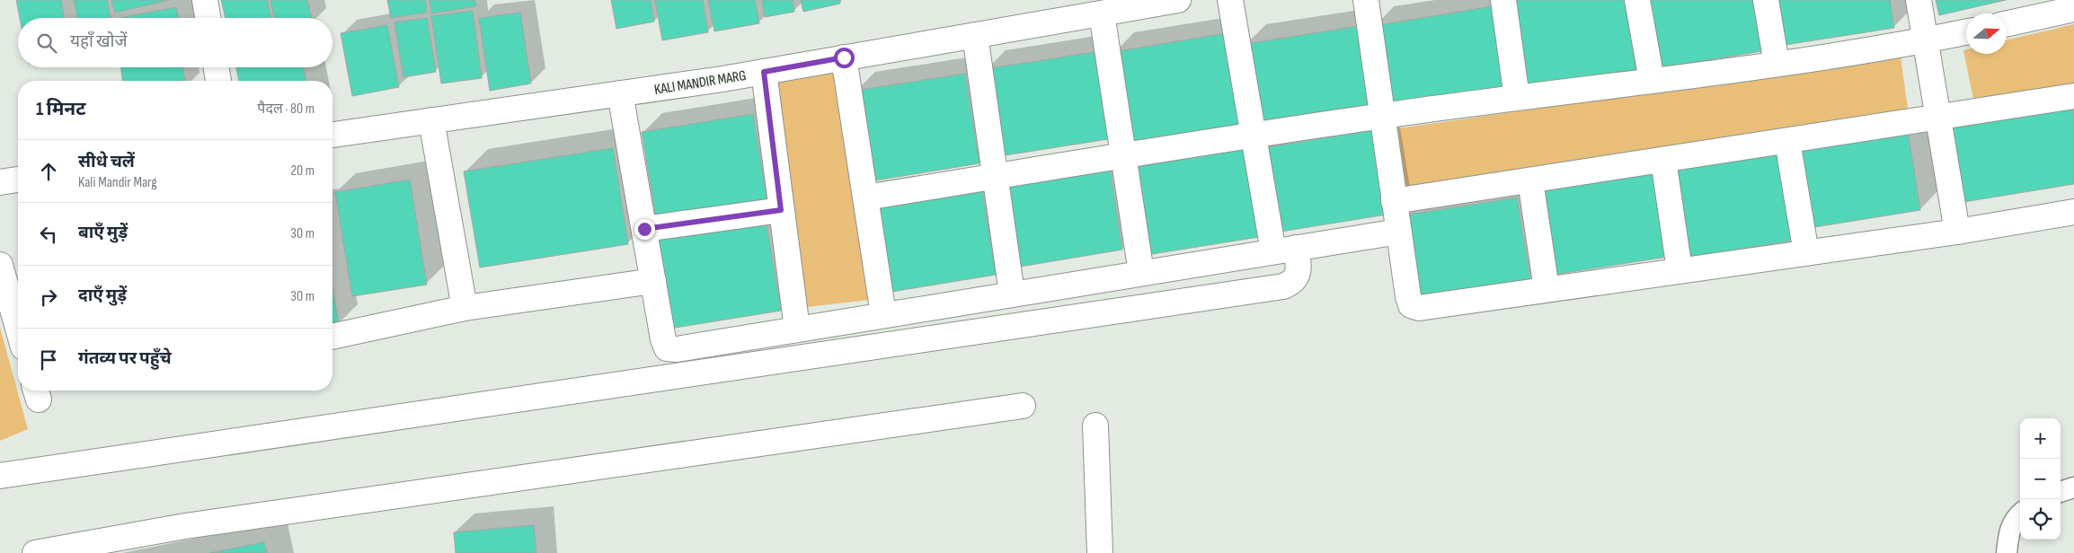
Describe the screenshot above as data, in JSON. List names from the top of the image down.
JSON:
{
  "streets": {
    "street": ["KALI MANDIR MARG"]
  },
  "north": "right",
  "page": {
    "search": "यहाँ खोजें",
    "heading": ["1 मिनट", "पैदल · 80 m"],
    "list": [
      ["सीधे चलें", "Kali Mandir Marg", "20 m"],
      ["बाएँ मुड़ें", "30 m"],
      ["दाएँ मुड़ें", "30 m"],
      "गंतव्य पर पहुँचे"
    ],
    "map_buttons": ["+", "−"]
  }
}
